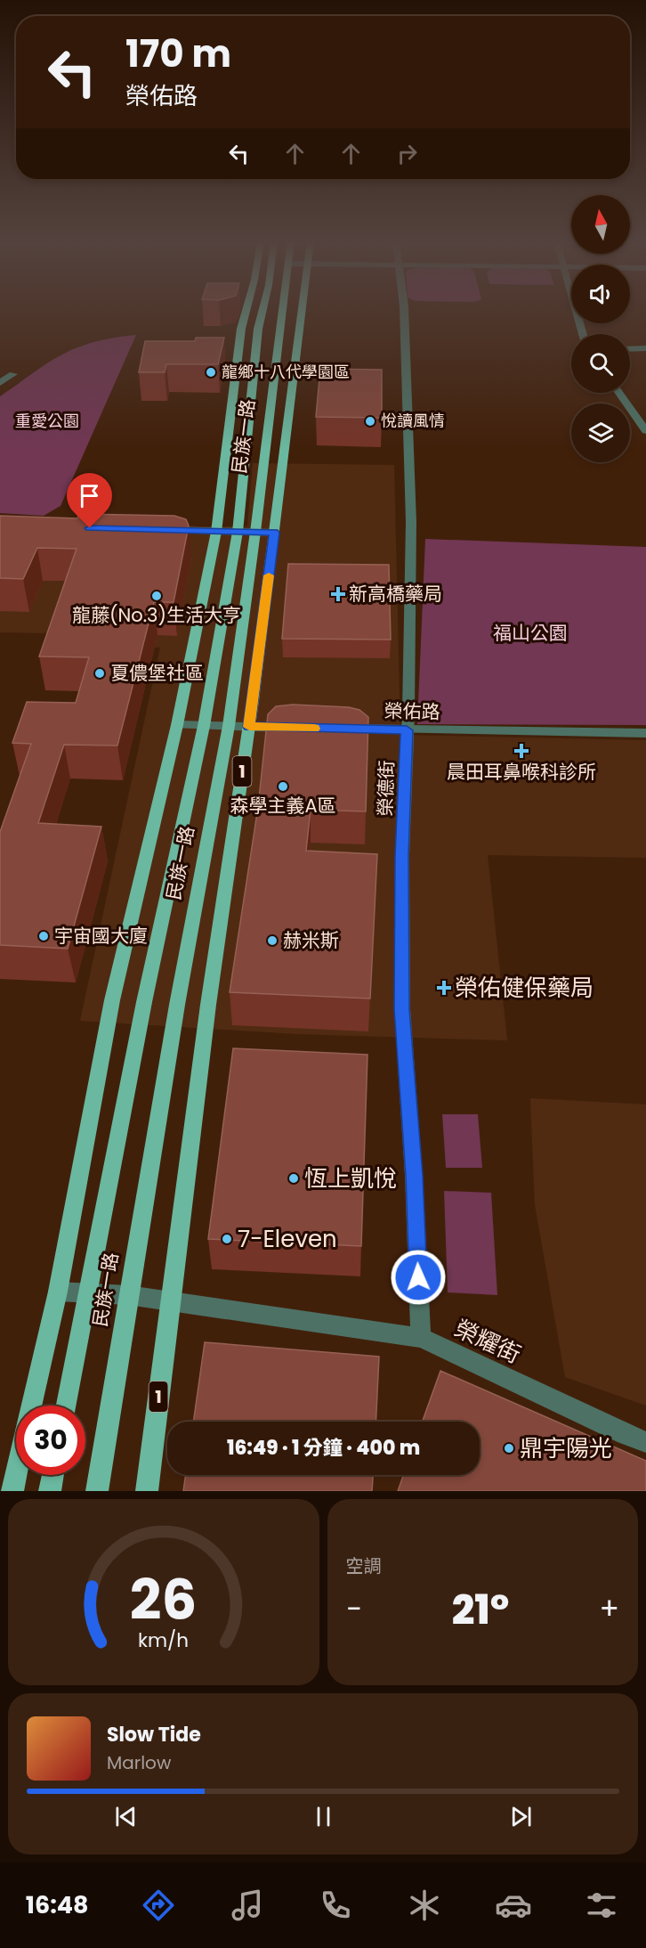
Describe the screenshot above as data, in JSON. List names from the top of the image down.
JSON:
{
  "streets": {
    "main road": ["民族一路", "1"],
    "street": ["榮佑路", "榮德街", "榮耀街"]
  },
  "crossings": [
    ["民族一路", "榮耀街"],
    ["榮佑路", "榮德街"],
    ["1", "榮耀街"],
    ["榮德街", "榮耀街"]
  ],
  "parks": ["重愛公園", "福山公園"],
  "places": {
    "other": [
      "龍鄉十八代學園區",
      "悅讀風情",
      "龍藤(No.3)生活大亨",
      "夏儂堡社區",
      "森學主義A區",
      "宇宙國大廈",
      "赫米斯",
      "恆上凱悅",
      "7-Eleven",
      "鼎宇陽光"
    ],
    "health": ["新高橋藥局", "晨田耳鼻喉科診所", "榮佑健保藥局"]
  },
  "north": "top",
  "page": {
    "turn": ["170 m", "榮佑路"],
    "limit": "30",
    "trip": "16:49 · 1 分鐘 · 400 m",
    "tile": "空調",
    "heat": ["−", "21°", "+"],
    "song": ["Slow Tide", "Marlow"],
    "tabs": "16:48",
    "gauge": ["26", "km/h"]
  }
}
